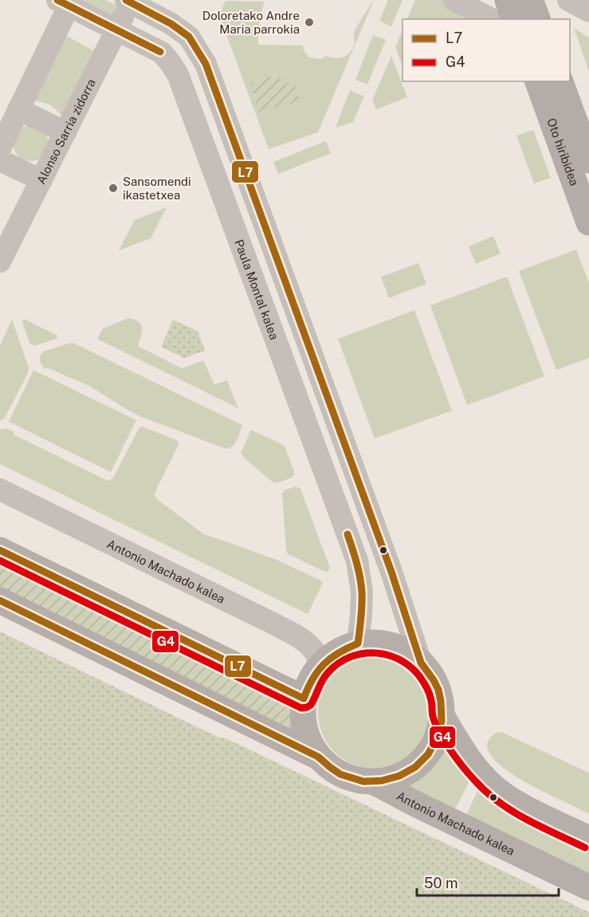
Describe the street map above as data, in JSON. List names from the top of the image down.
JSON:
{
  "streets": {
    "main road": ["Oto hiribidea", "Antonio Machado kalea"],
    "street": ["Alonso Sarria zidorra", "Paula Montal kalea"]
  },
  "crossings": [
    ["Alonso Sarria zidorra", "Paula Montal kalea"],
    ["Paula Montal kalea", "Antonio Machado kalea"]
  ],
  "places": ["Doloretako Andre Maria parrokia", "Sansomendi ikastetxea"],
  "lines": ["transit line L7", "transit line G4"],
  "legend": ["L7", "G4"],
  "scale_bar": "50 m"
}
